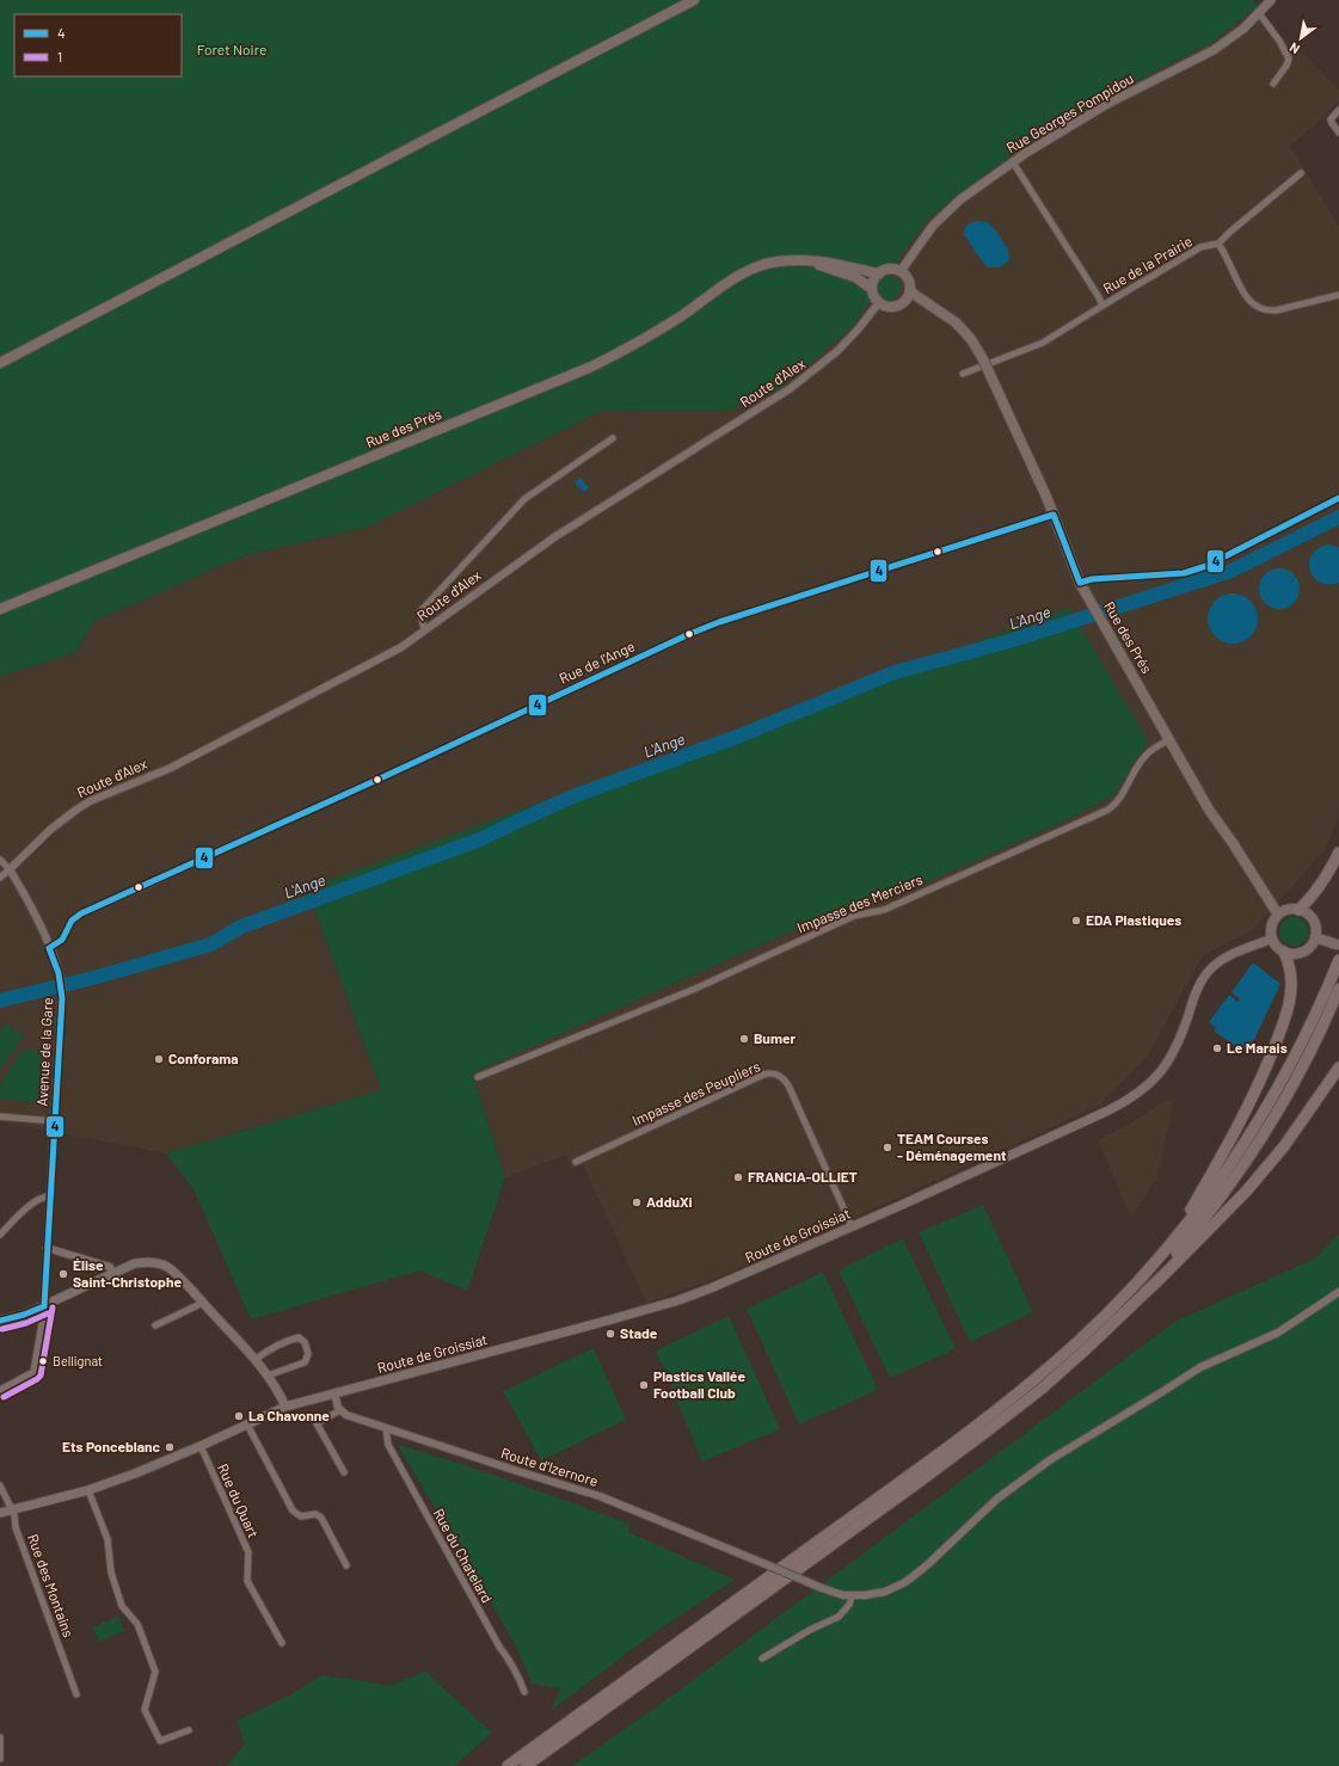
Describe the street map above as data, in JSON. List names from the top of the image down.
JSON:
{
  "streets": {
    "main road": ["Rue Georges Pompidou", "Rue des Prés", "Route de Groissiat"],
    "street": [
      "Rue de la Prairie",
      "Route d'Alex",
      "Rue de l'Ange",
      "Impasse des Merciers",
      "Avenue de la Gare",
      "Impasse des Peupliers",
      "Route d'Izernore",
      "Rue du Quart",
      "Rue du Chatelard",
      "Rue des Montains"
    ]
  },
  "crossings": [
    ["Rue Georges Pompidou", "Rue de la Prairie"],
    ["Rue Georges Pompidou", "Route d'Alex"],
    ["Rue Georges Pompidou", "Rue des Prés"],
    ["Route d'Alex", "Rue des Prés"],
    ["Route d'Alex", "Avenue de la Gare"],
    ["Rue des Prés", "Rue de l'Ange"],
    ["Rue des Prés", "Impasse des Merciers"],
    ["Rue des Prés", "Route de Groissiat"],
    ["Rue de l'Ange", "Avenue de la Gare"],
    ["Impasse des Peupliers", "Route de Groissiat"],
    ["Route de Groissiat", "Rue du Quart"],
    ["Route de Groissiat", "Rue des Montains"],
    ["Route d'Izernore", "Rue du Chatelard"]
  ],
  "water": ["L'Ange"],
  "parks": ["Foret Noire"],
  "places": [
    "EDA Plastiques",
    "Bumer",
    "Le Marais",
    "Conforama",
    "TEAM Courses - Déménagement",
    "FRANCIA-OLLIET",
    "AdduXi",
    "Élise Saint-Christophe",
    "Stade",
    "Bellignat",
    "Plastics Vallée Football Club",
    "La Chavonne",
    "Ets Ponceblanc"
  ],
  "lines": ["transit line 4", "transit line 1"],
  "legend": ["4", "1"],
  "north": "bottom left"
}
